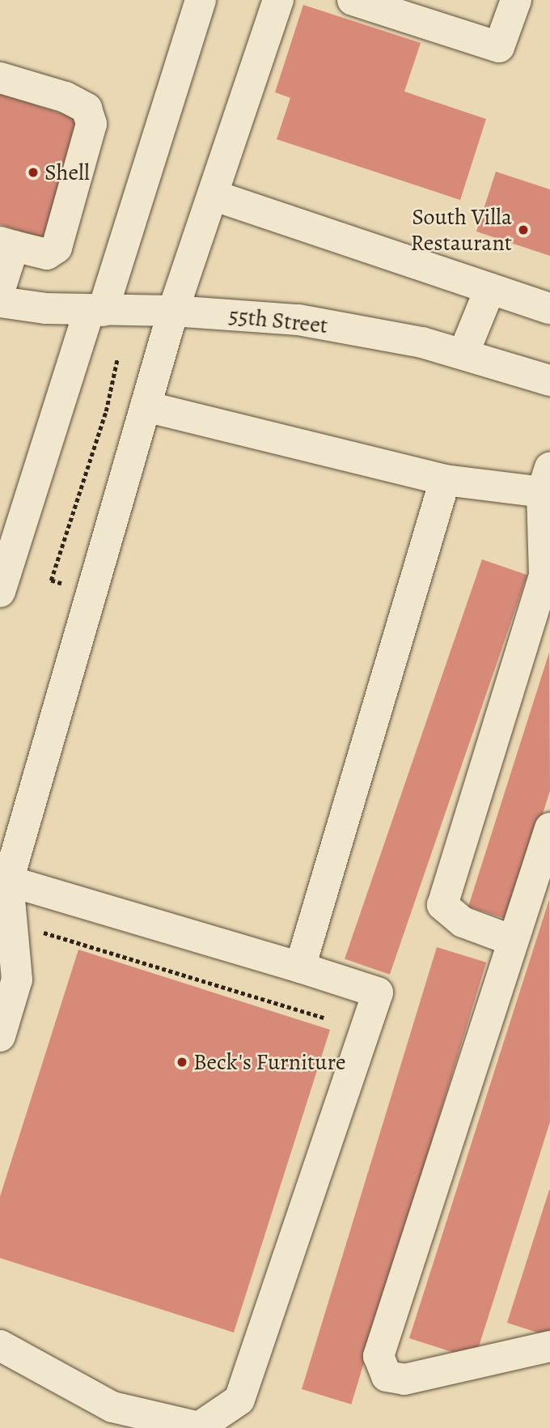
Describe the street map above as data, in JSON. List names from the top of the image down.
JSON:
{
  "streets": {
    "street": ["55th Street"]
  },
  "places": ["Shell", "South Villa Restaurant", "Beck's Furniture"]
}
